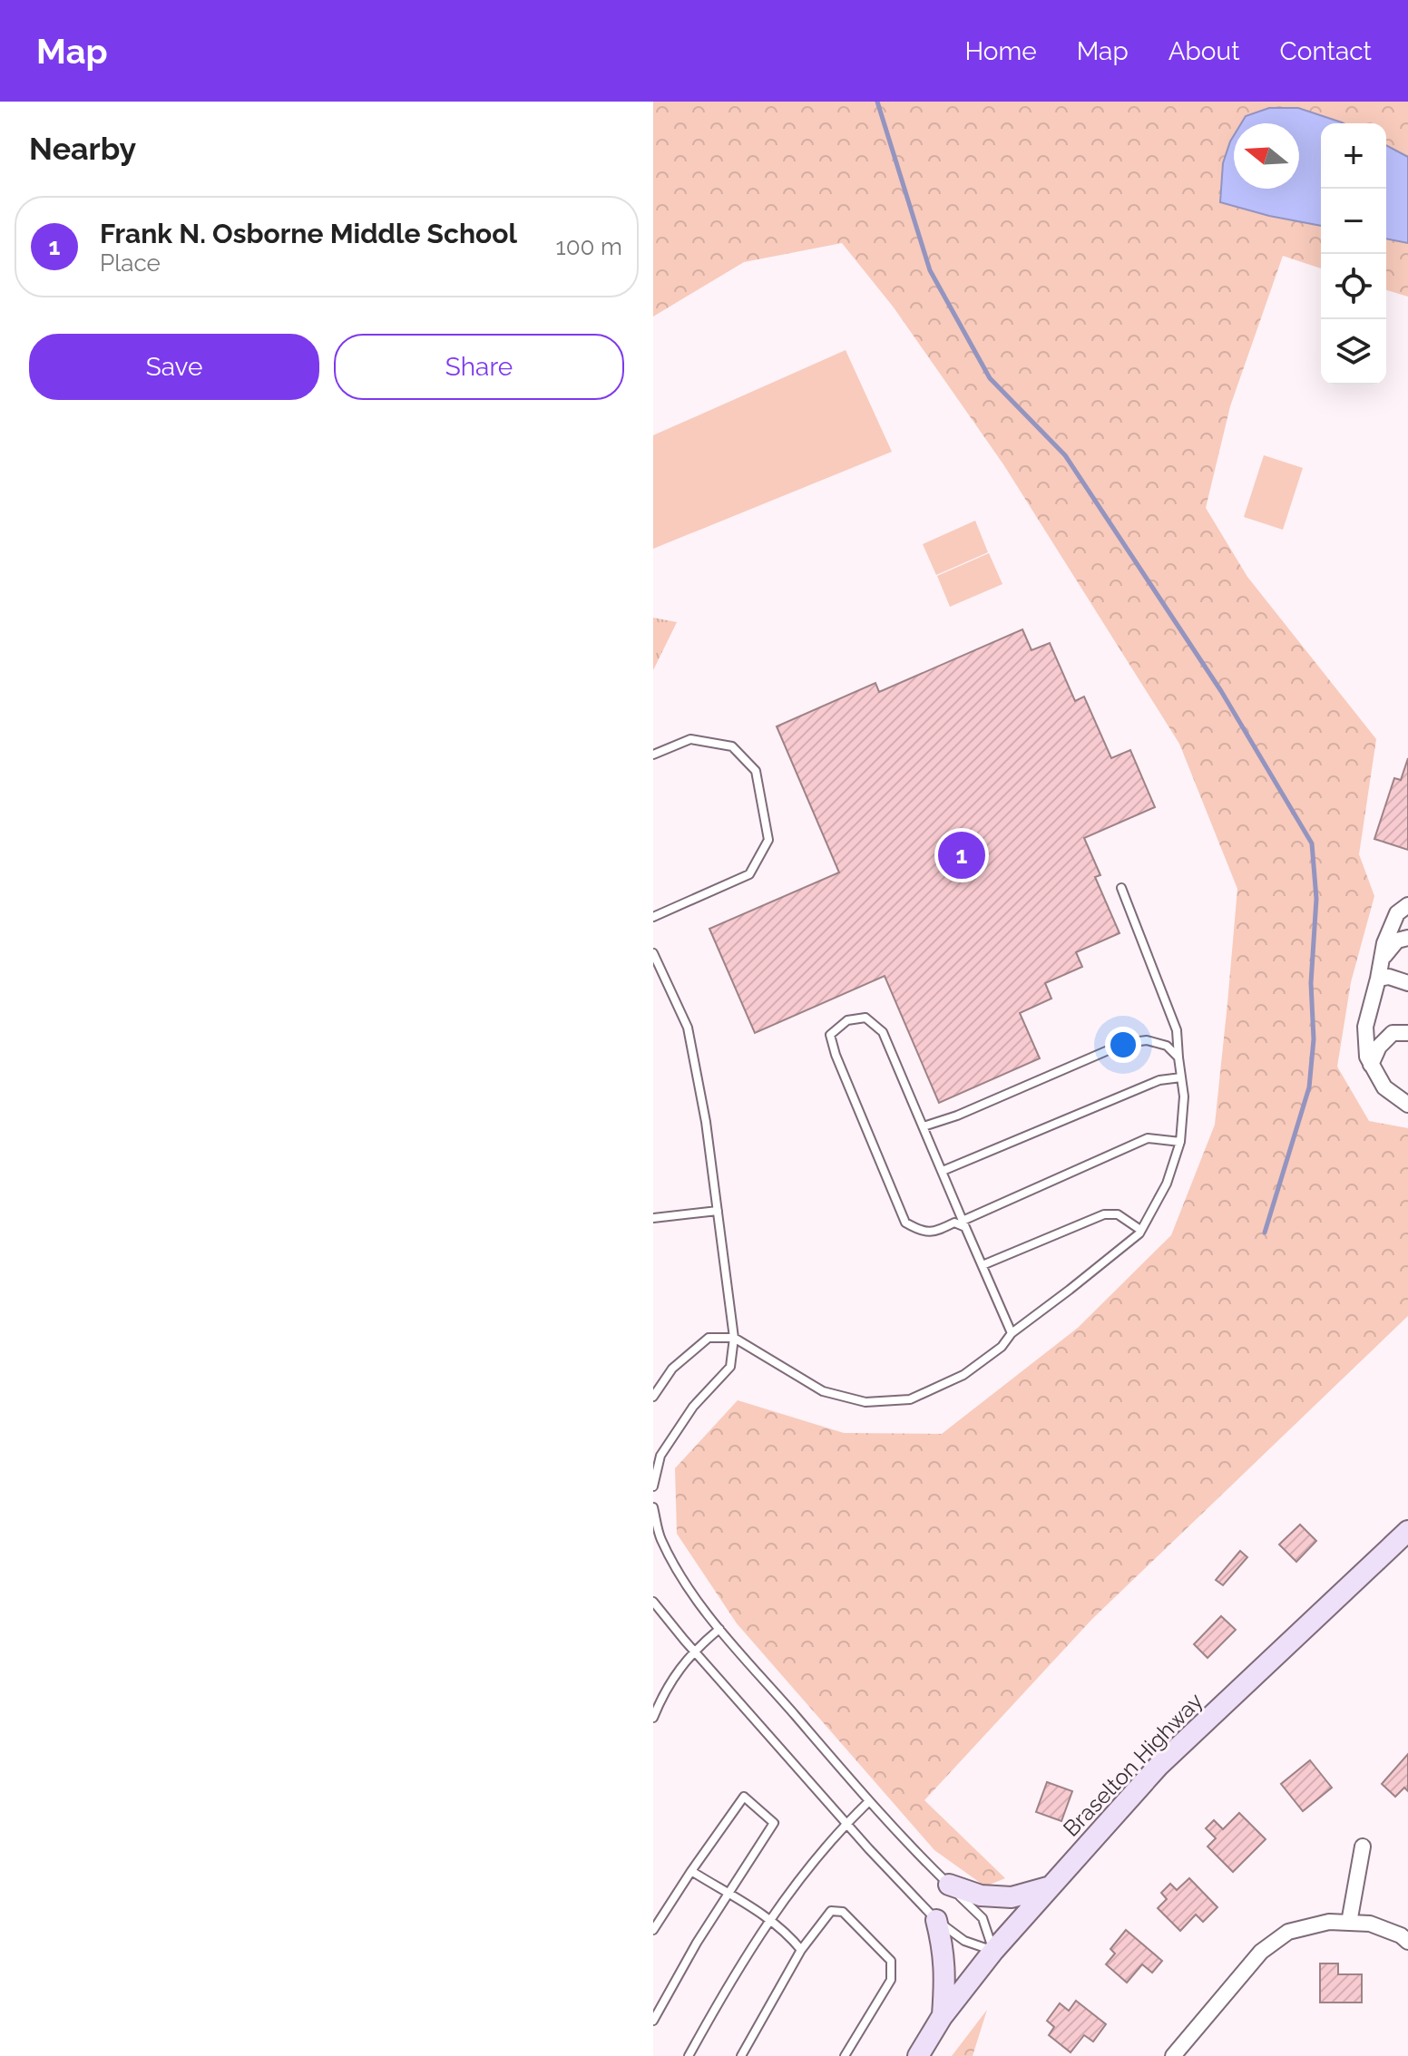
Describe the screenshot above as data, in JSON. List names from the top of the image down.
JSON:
{
  "streets": {
    "main road": ["Braselton Highway"]
  },
  "north": "left",
  "page": {
    "header": "Map",
    "nav": [
      "Home",
      "Map",
      "About",
      "Contact"
    ],
    "heading": "Nearby",
    "map_buttons": ["+", "−"],
    "list": [
      {
        "mark": "1",
        "name": "Frank N. Osborne Middle School",
        "note": "Place",
        "value": "100 m"
      }
    ],
    "buttons": ["Save", "Share"],
    "pins": "1"
  }
}
